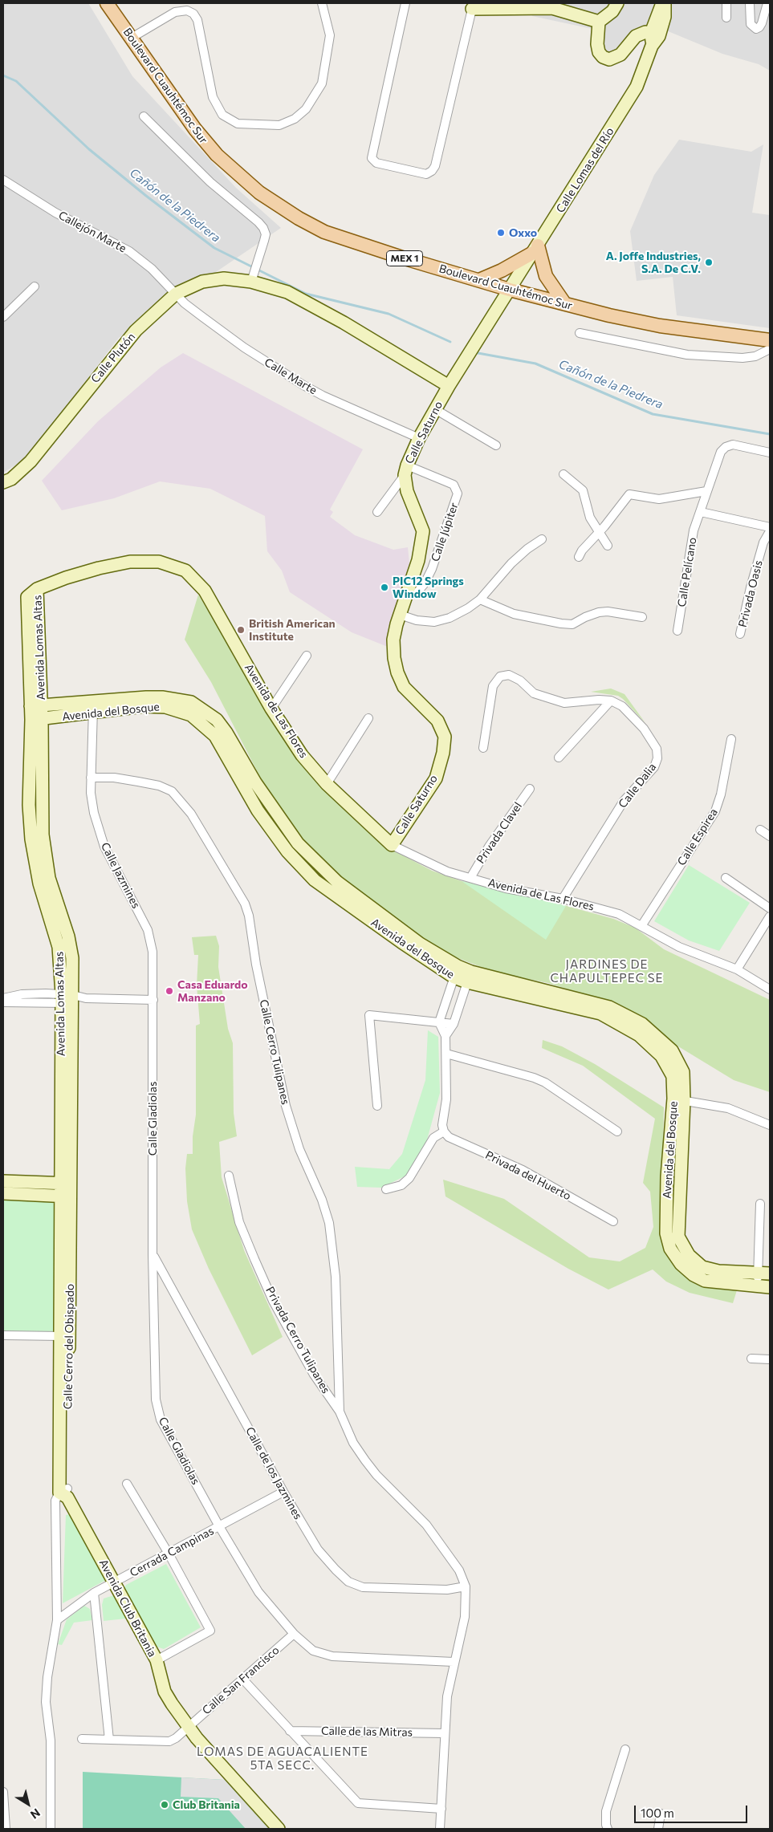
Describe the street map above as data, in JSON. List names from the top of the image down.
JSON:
{
  "streets": {
    "main road": [
      "Boulevard Cuauhtémoc Sur",
      "Calle Lomas del Río",
      "MEX 1",
      "Calle Plutón",
      "Calle Saturno",
      "Avenida Lomas Altas",
      "Avenida de Las Flores",
      "Avenida del Bosque",
      "Calle Cerro del Obispado",
      "Avenida Club Britania"
    ],
    "street": [
      "Callejón Marte",
      "Calle Marte",
      "Calle Júpiter",
      "Calle Pelícano",
      "Privada Oasis",
      "Calle Dalia",
      "Privada Clavel",
      "Calle Espirea",
      "Calle Jazmines",
      "Calle Cerro Tulipanes",
      "Calle Gladiolas",
      "Privada del Huerto",
      "Privada Cerro Tulipanes",
      "Calle de los Jazmines",
      "Cerrada Campinas",
      "Calle San Francisco",
      "Calle de las Mitras"
    ]
  },
  "crossings": [
    ["Boulevard Cuauhtémoc Sur", "Calle Lomas del Río"],
    ["Boulevard Cuauhtémoc Sur", "Calle Saturno"],
    ["Calle Lomas del Río", "Calle Saturno"],
    ["Callejón Marte", "Calle Plutón"],
    ["Callejón Marte", "Calle Marte"],
    ["Calle Plutón", "Calle Marte"],
    ["Calle Plutón", "Calle Saturno"],
    ["Calle Marte", "Calle Saturno"],
    ["Calle Saturno", "Calle Júpiter"],
    ["Calle Saturno", "Avenida de Las Flores"],
    ["Avenida Lomas Altas", "Avenida de Las Flores"],
    ["Avenida Lomas Altas", "Avenida del Bosque"],
    ["Avenida Lomas Altas", "Calle Cerro del Obispado"],
    ["Avenida de Las Flores", "Calle Dalia"],
    ["Avenida de Las Flores", "Privada Clavel"],
    ["Avenida de Las Flores", "Calle Espirea"],
    ["Avenida del Bosque", "Calle Jazmines"],
    ["Calle Jazmines", "Calle Cerro Tulipanes"],
    ["Calle Jazmines", "Calle Gladiolas"],
    ["Calle Cerro Tulipanes", "Privada Cerro Tulipanes"],
    ["Calle Gladiolas", "Calle de los Jazmines"],
    ["Calle Gladiolas", "Cerrada Campinas"],
    ["Calle Gladiolas", "Calle San Francisco"],
    ["Calle Cerro del Obispado", "Cerrada Campinas"],
    ["Calle Cerro del Obispado", "Avenida Club Britania"],
    ["Calle de los Jazmines", "Cerrada Campinas"],
    ["Cerrada Campinas", "Avenida Club Britania"],
    ["Avenida Club Britania", "Calle San Francisco"]
  ],
  "districts": ["JARDINES DE CHAPULTEPEC SE", "LOMAS DE AGUACALIENTE 5TA SECC."],
  "water": ["Cañón de la Piedrera"],
  "places": [
    "Oxxo",
    "A. Joffe Industries, S.A. De C.V.",
    "PIC12 Springs Window",
    "British American Institute",
    "Casa Eduardo Manzano",
    "Club Britania"
  ],
  "scale_bar": "100 m",
  "north": "bottom right"
}
